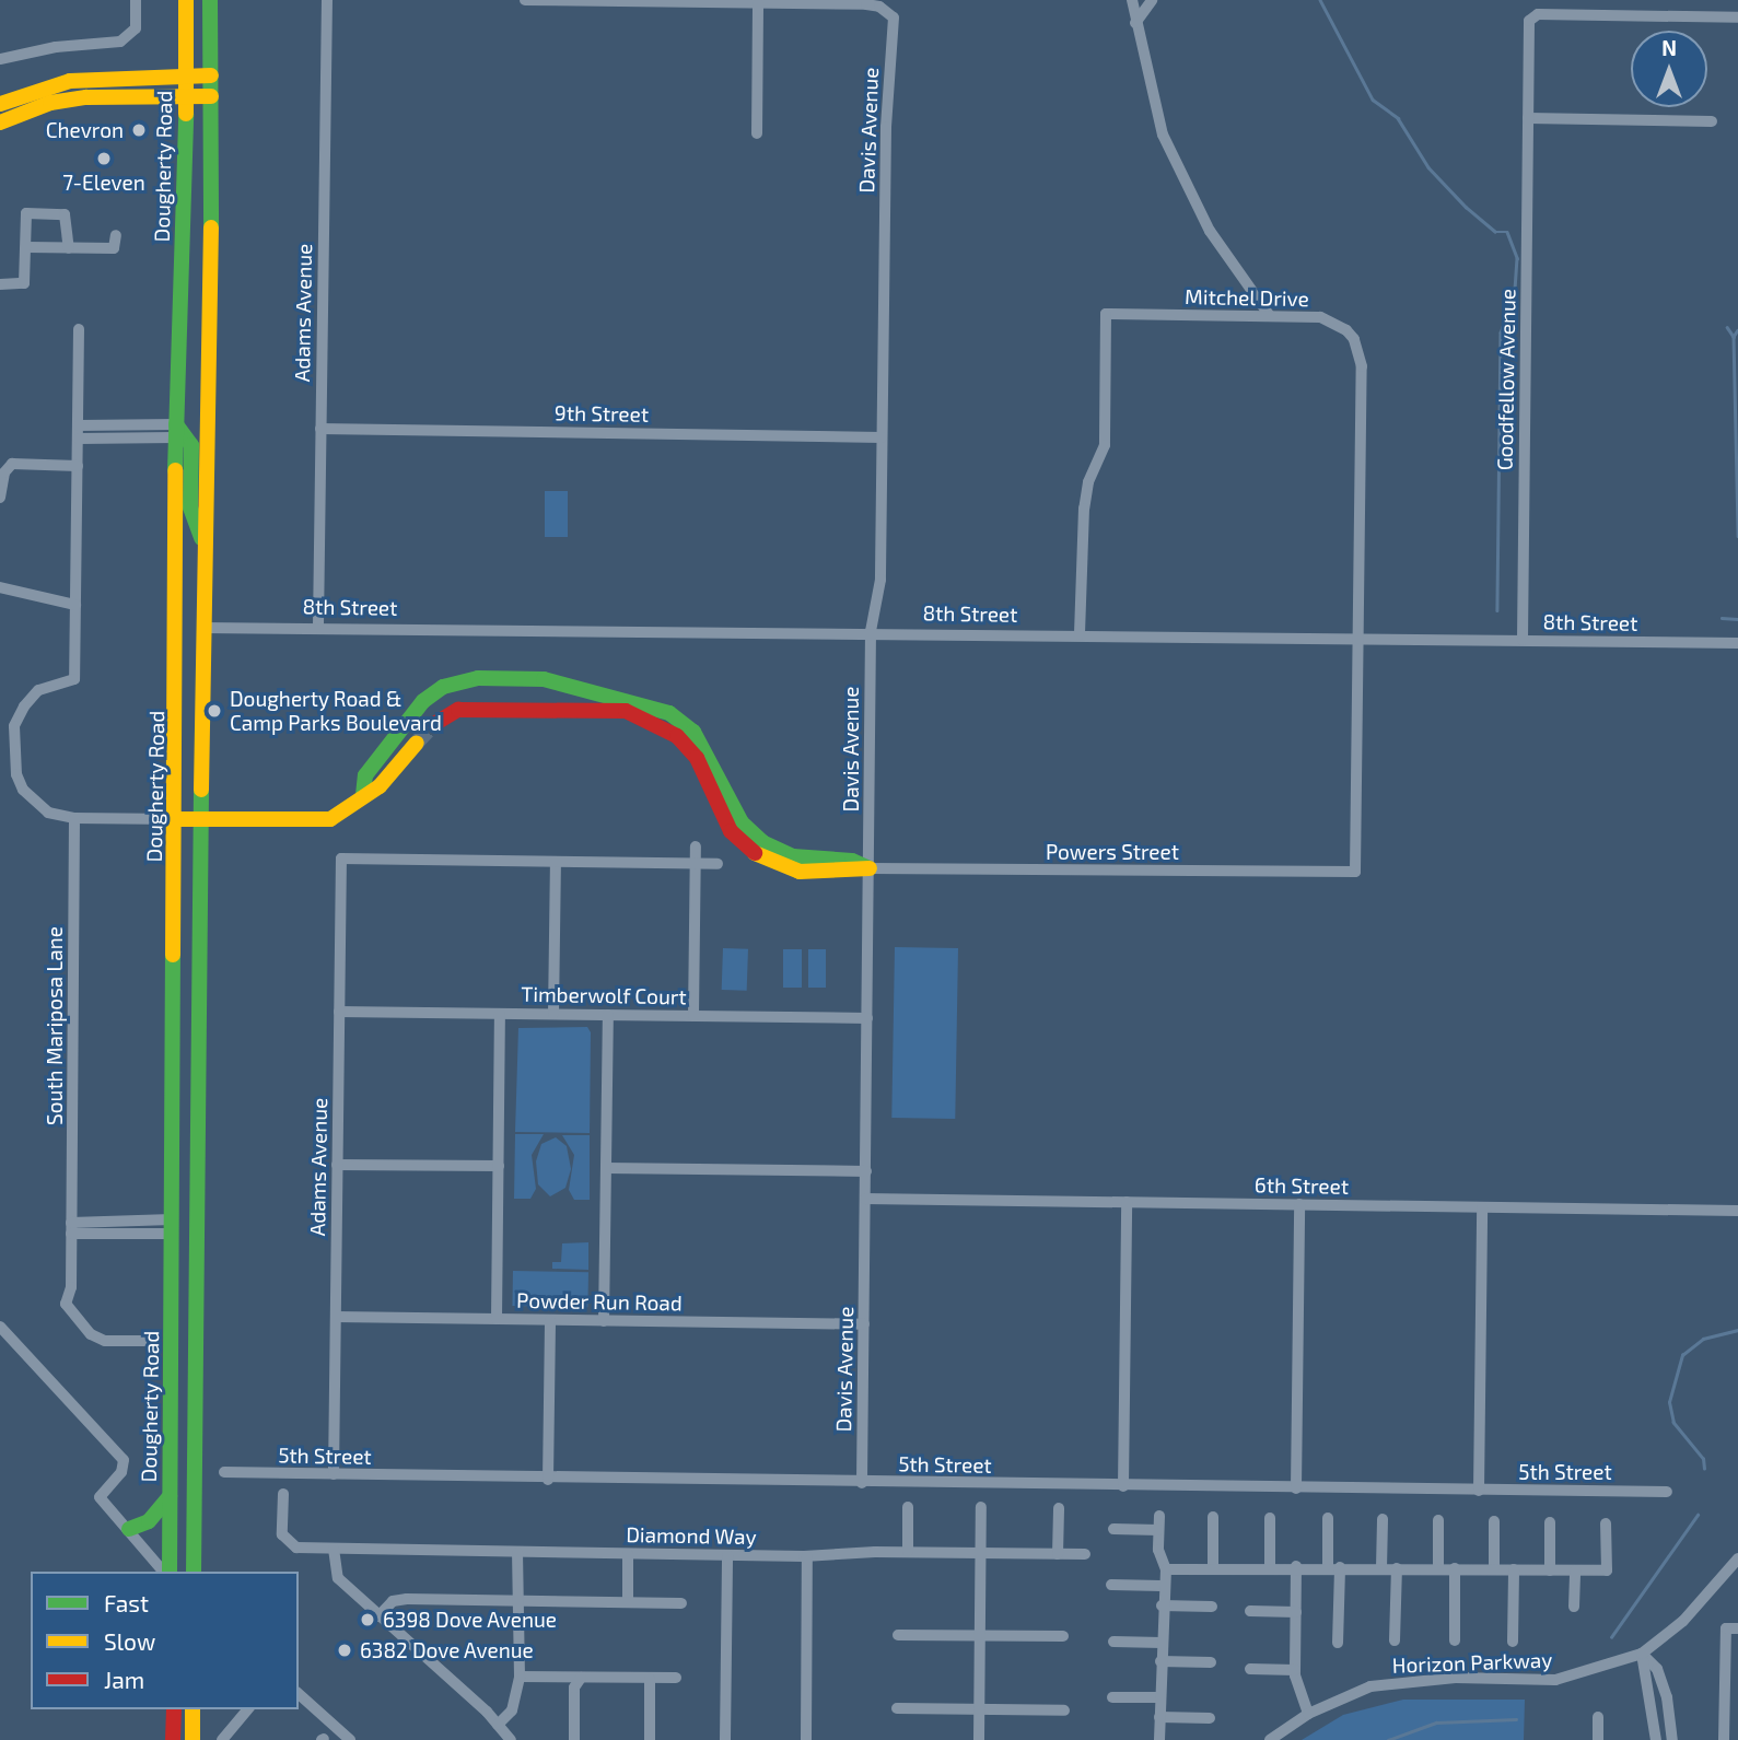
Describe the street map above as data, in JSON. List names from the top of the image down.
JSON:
{
  "streets": {
    "main road": ["Dougherty Road"],
    "street": [
      "Davis Avenue",
      "Mitchel Drive",
      "Adams Avenue",
      "Goodfellow Avenue",
      "9th Street",
      "8th Street",
      "Powers Street",
      "Timberwolf Court",
      "South Mariposa Lane",
      "6th Street",
      "Powder Run Road",
      "5th Street",
      "Diamond Way",
      "Horizon Parkway"
    ]
  },
  "crossings": [
    ["Davis Avenue", "9th Street"],
    ["Davis Avenue", "8th Street"],
    ["Davis Avenue", "Powers Street"],
    ["Davis Avenue", "Timberwolf Court"],
    ["Davis Avenue", "6th Street"],
    ["Davis Avenue", "Powder Run Road"],
    ["Davis Avenue", "5th Street"],
    ["Mitchel Drive", "8th Street"],
    ["Mitchel Drive", "Powers Street"],
    ["Adams Avenue", "9th Street"],
    ["Adams Avenue", "8th Street"],
    ["Adams Avenue", "Timberwolf Court"],
    ["Adams Avenue", "Powder Run Road"],
    ["Adams Avenue", "5th Street"],
    ["Goodfellow Avenue", "8th Street"]
  ],
  "places": [
    "Chevron",
    "7-Eleven",
    "Dougherty Road & Camp Parks Boulevard",
    "6398 Dove Avenue",
    "6382 Dove Avenue"
  ],
  "legend": ["Fast", "Slow", "Jam"],
  "north": "top"
}
